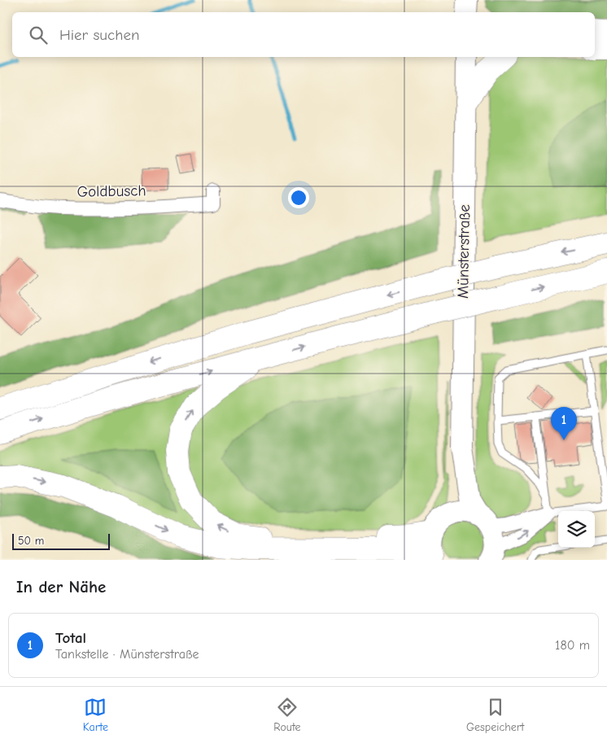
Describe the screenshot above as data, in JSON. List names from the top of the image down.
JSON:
{
  "streets": {
    "main road": ["Münsterstraße"],
    "street": ["Goldbusch"]
  },
  "scale_bar": "50 m",
  "page": {
    "search": "Hier suchen",
    "pins": "1",
    "scale": "50 m",
    "heading": "In der Nähe",
    "list": [
      {
        "mark": "1",
        "name": "Total",
        "note": "Tankstelle · Münsterstraße",
        "value": "180 m"
      }
    ],
    "nav": ["Karte", "Route", "Gespeichert"]
  }
}
